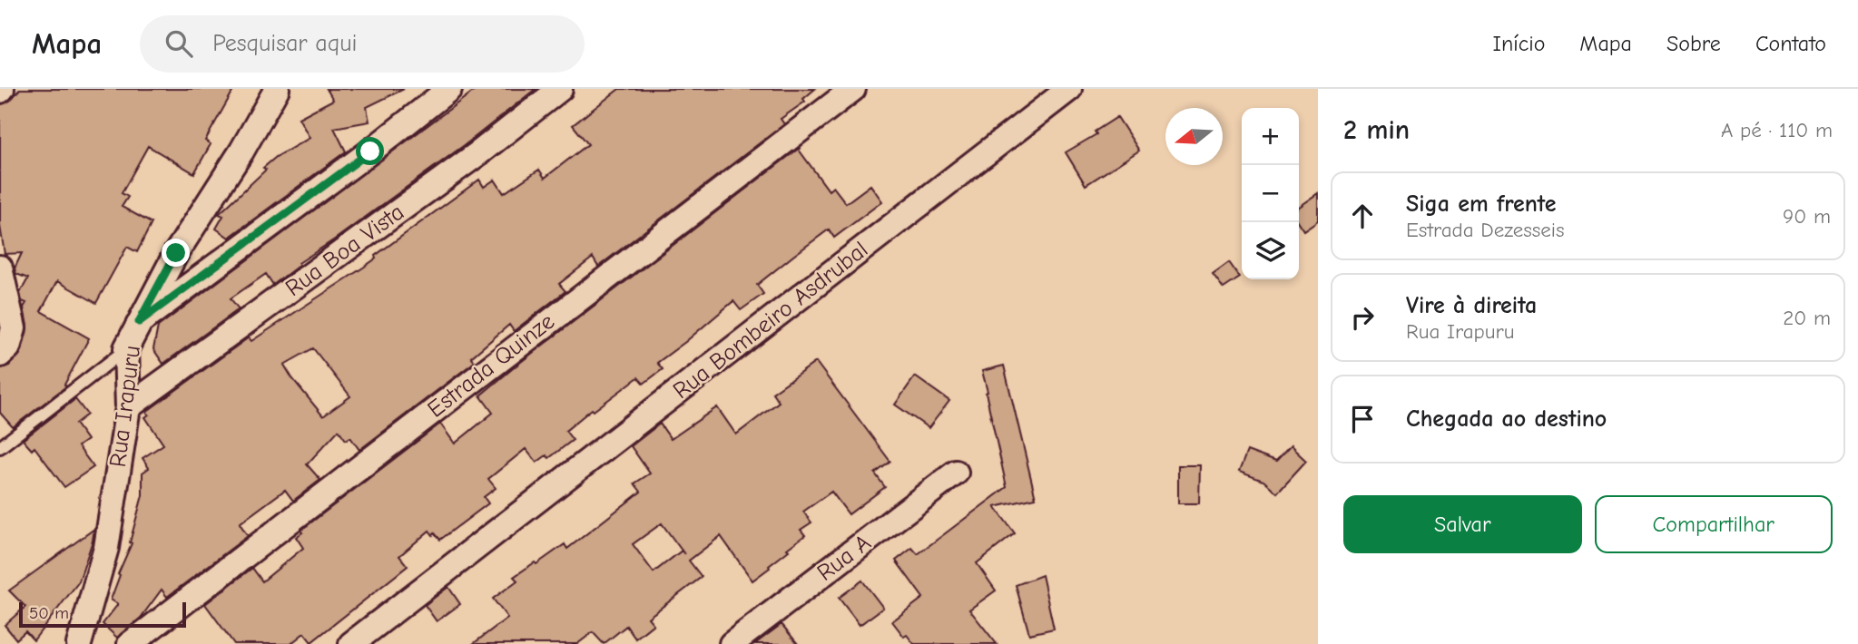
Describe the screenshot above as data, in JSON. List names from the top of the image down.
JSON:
{
  "streets": {
    "street": [
      "Rua Boa Vista",
      "Rua Bombeiro Asdrubal",
      "Estrada Quinze",
      "Rua Irapuru",
      "Rua A"
    ]
  },
  "crossings": [
    ["Rua Boa Vista", "Rua Irapuru"]
  ],
  "scale_bar": "50 m",
  "north": "left",
  "page": {
    "header": "Mapa",
    "search": "Pesquisar aqui",
    "nav": [
      "Início",
      "Mapa",
      "Sobre",
      "Contato"
    ],
    "heading": ["2 min", "A pé · 110 m"],
    "map_buttons": ["+", "−"],
    "list": [
      ["Siga em frente", "Estrada Dezesseis", "90 m"],
      ["Vire à direita", "Rua Irapuru", "20 m"],
      "Chegada ao destino"
    ],
    "buttons": ["Salvar", "Compartilhar"],
    "scale": "50 m"
  }
}
